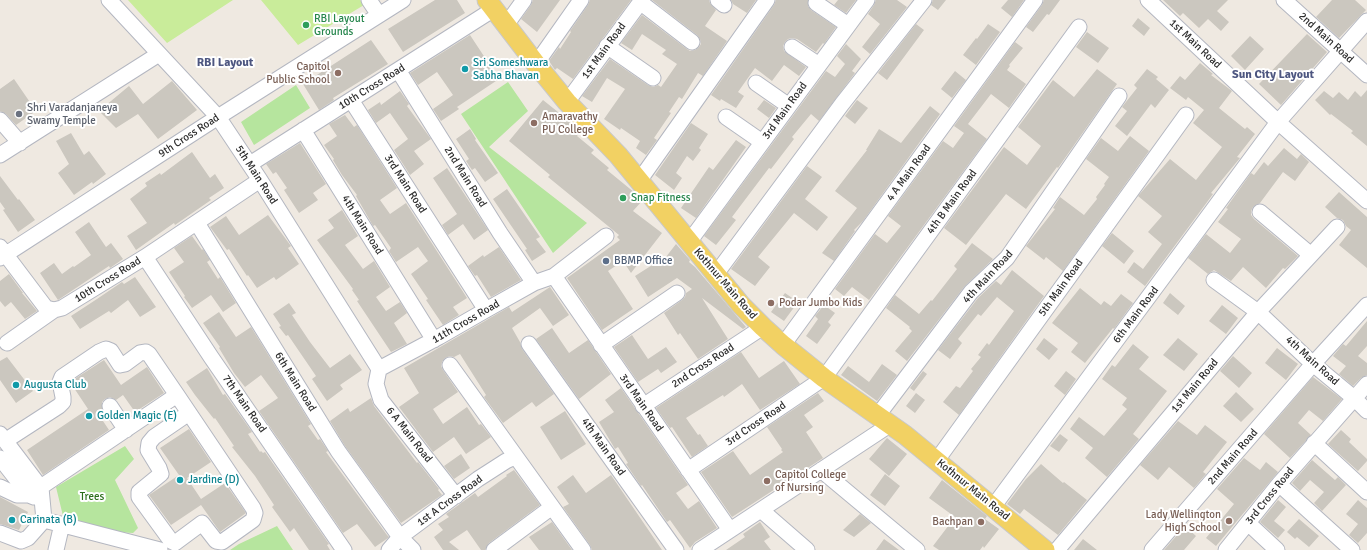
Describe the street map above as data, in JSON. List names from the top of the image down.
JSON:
{
  "streets": {
    "main road": ["Kothnur Main Road"],
    "street": [
      "2nd Main Road",
      "1st Main Road",
      "10th Cross Road",
      "3rd Main Road",
      "9th Cross Road",
      "4 A Main Road",
      "5th Main Road",
      "4th B Main Road",
      "4th Main Road",
      "6th Main Road",
      "11th Cross Road",
      "2nd Cross Road",
      "7th Main Road",
      "3rd Cross Road",
      "6 A Main Road",
      "1st A Cross Road"
    ]
  },
  "crossings": [
    ["2nd Main Road", "10th Cross Road"],
    ["2nd Main Road", "4th Main Road"],
    ["2nd Main Road", "11th Cross Road"],
    ["1st Main Road", "4th Main Road"],
    ["1st Main Road", "Kothnur Main Road"],
    ["1st Main Road", "6th Main Road"],
    ["10th Cross Road", "3rd Main Road"],
    ["10th Cross Road", "5th Main Road"],
    ["10th Cross Road", "4th Main Road"],
    ["10th Cross Road", "Kothnur Main Road"],
    ["10th Cross Road", "6th Main Road"],
    ["10th Cross Road", "7th Main Road"],
    ["3rd Main Road", "4th Main Road"],
    ["3rd Main Road", "Kothnur Main Road"],
    ["3rd Main Road", "11th Cross Road"],
    ["3rd Main Road", "2nd Cross Road"],
    ["3rd Main Road", "3rd Cross Road"],
    ["9th Cross Road", "5th Main Road"],
    ["4 A Main Road", "Kothnur Main Road"],
    ["5th Main Road", "Kothnur Main Road"],
    ["5th Main Road", "11th Cross Road"],
    ["5th Main Road", "6 A Main Road"],
    ["4th B Main Road", "Kothnur Main Road"],
    ["4th B Main Road", "3rd Cross Road"],
    ["4th Main Road", "Kothnur Main Road"],
    ["4th Main Road", "11th Cross Road"],
    ["4th Main Road", "3rd Cross Road"],
    ["Kothnur Main Road", "6th Main Road"],
    ["Kothnur Main Road", "2nd Cross Road"],
    ["Kothnur Main Road", "3rd Cross Road"],
    ["6th Main Road", "1st A Cross Road"],
    ["11th Cross Road", "6 A Main Road"],
    ["6 A Main Road", "1st A Cross Road"]
  ],
  "districts": ["RBI Layout", "Sun City Layout"],
  "parks": ["Trees"],
  "places": [
    "RBI Layout Grounds",
    "Sri Someshwara Sabha Bhavan",
    "Capitol Public School",
    "Shri Varadanjaneya Swamy Temple",
    "Amaravathy PU College",
    "Snap Fitness",
    "BBMP Office",
    "Podar Jumbo Kids",
    "Augusta Club",
    "Golden Magic (E)",
    "Jardine (D)",
    "Capitol College of Nursing",
    "Carinata (B)",
    "Lady Wellington High School",
    "Bachpan"
  ]
}
